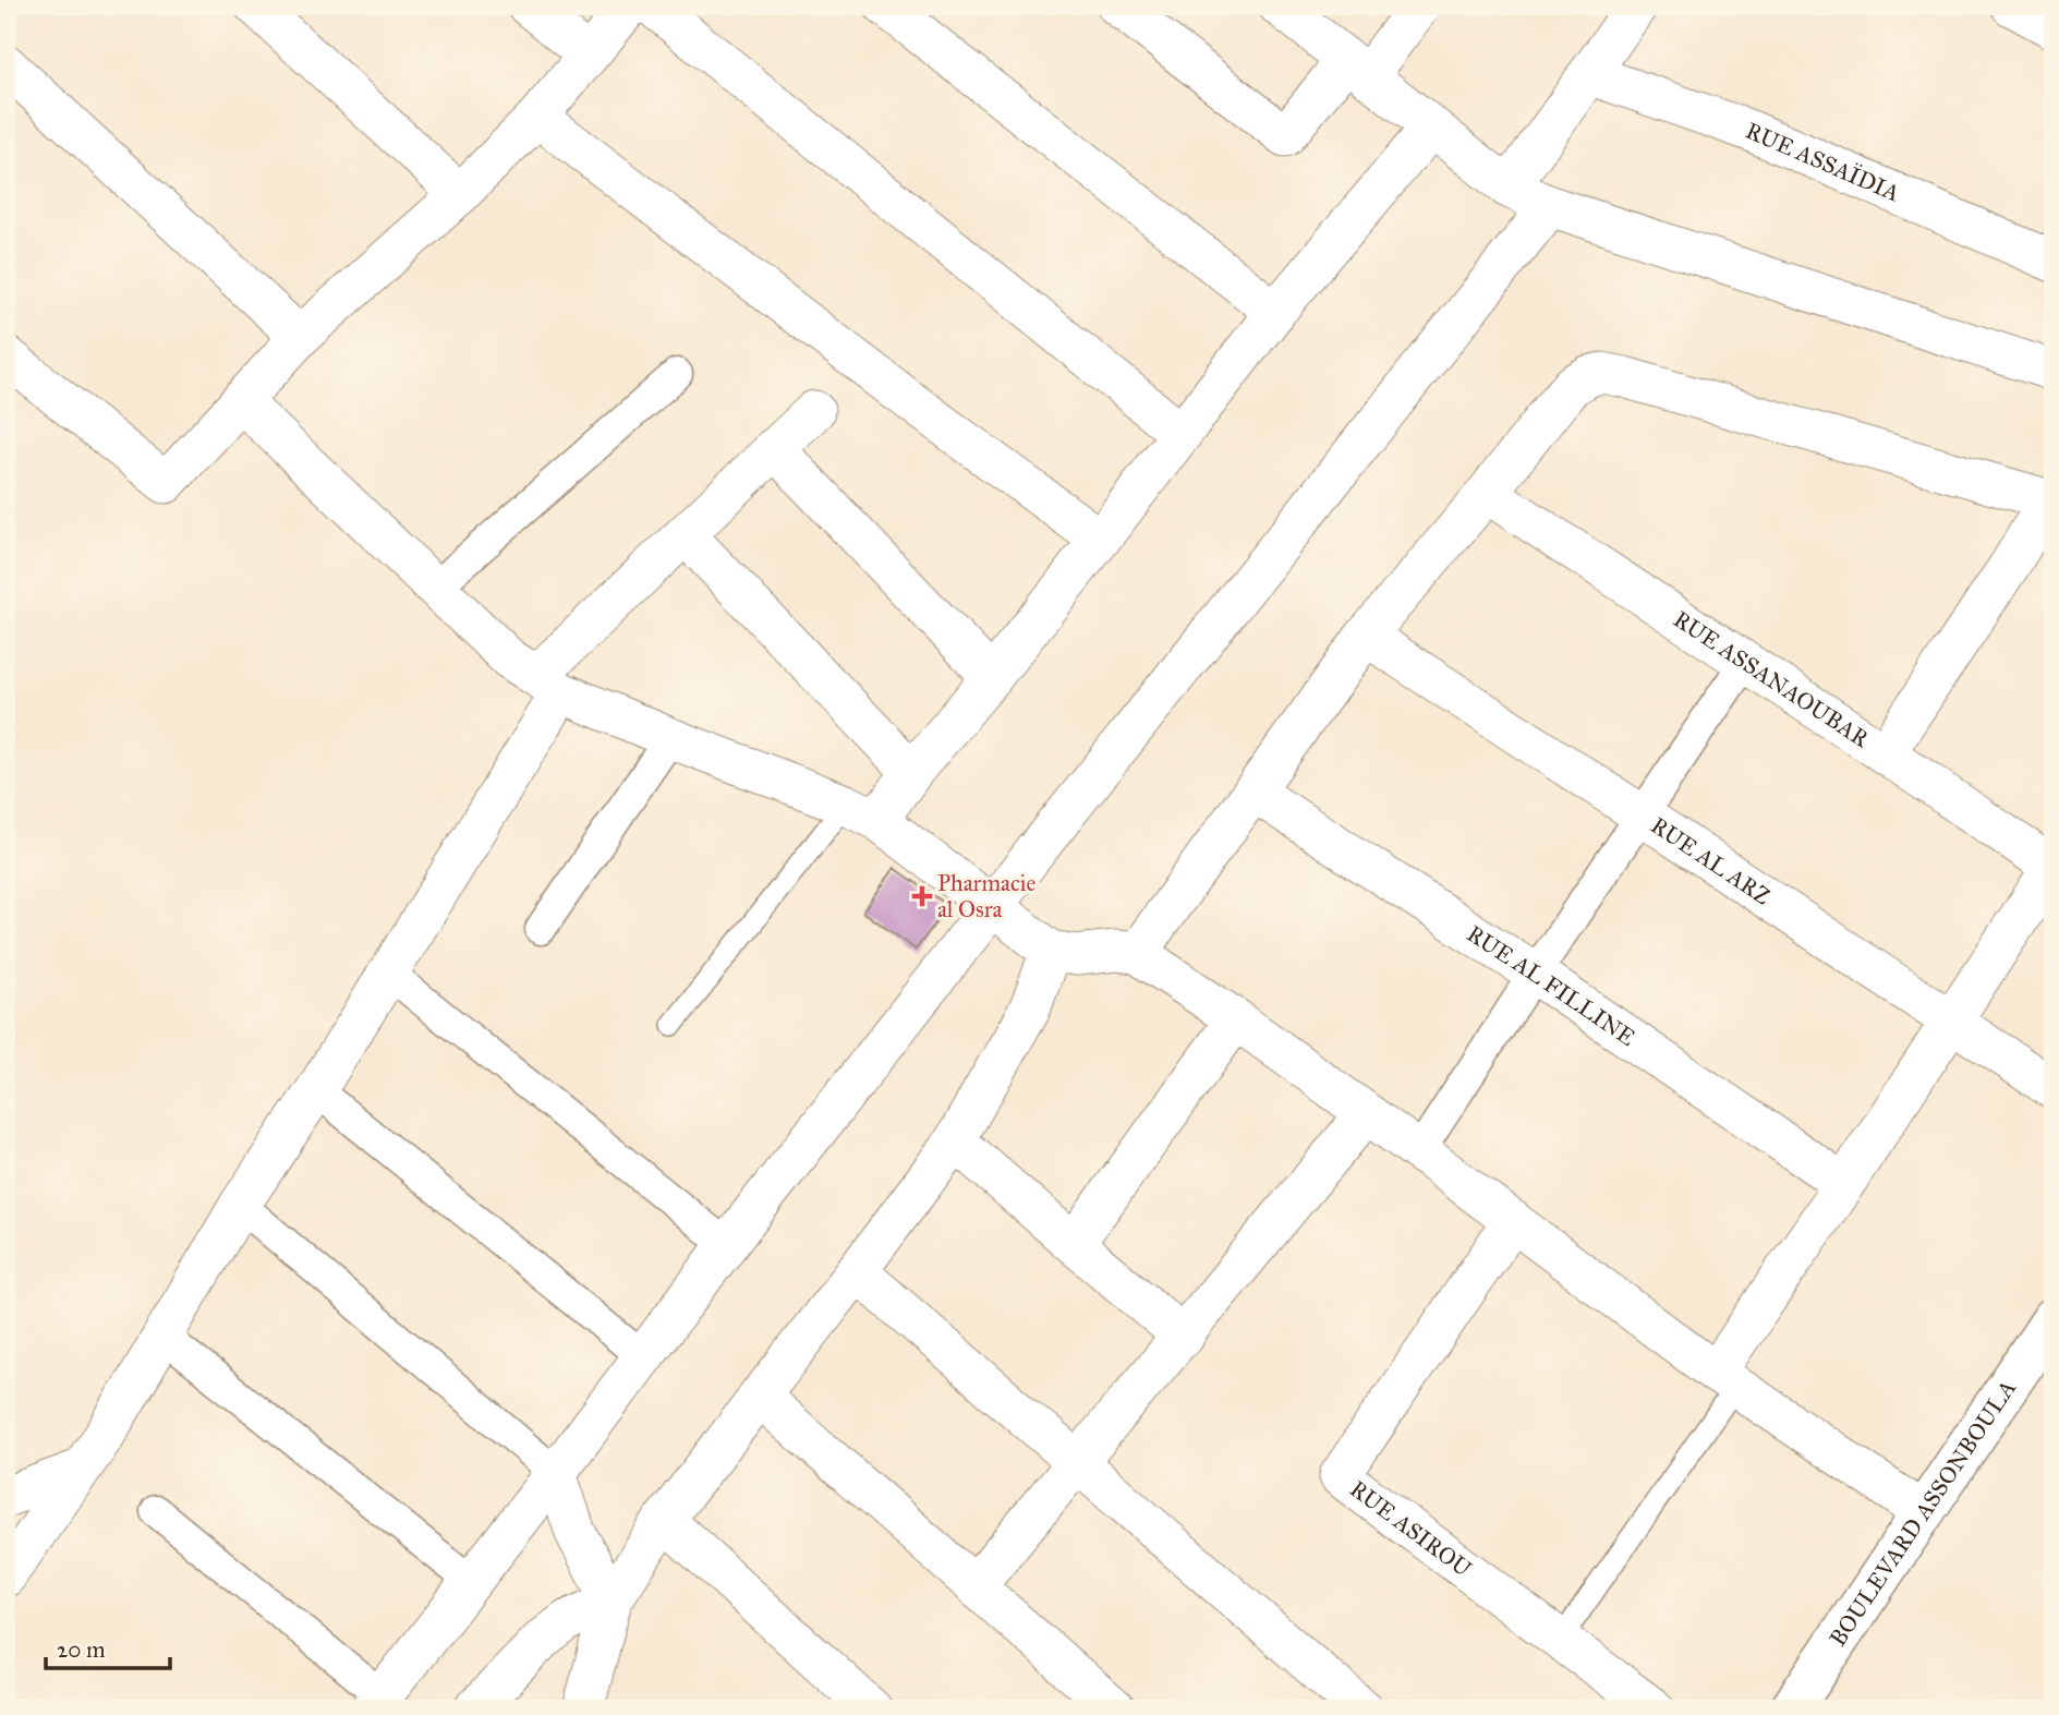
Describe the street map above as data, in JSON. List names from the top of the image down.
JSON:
{
  "streets": {
    "street": [
      "RUE ASSAÏDIA",
      "RUE ASSANAOUBAR",
      "RUE AL ARZ",
      "RUE AL FILLINE",
      "BOULEVARD ASSONBOULA",
      "RUE ASIROU"
    ]
  },
  "places": {
    "health": ["Pharmacie al Osra"]
  },
  "scale_bar": "20 m"
}
